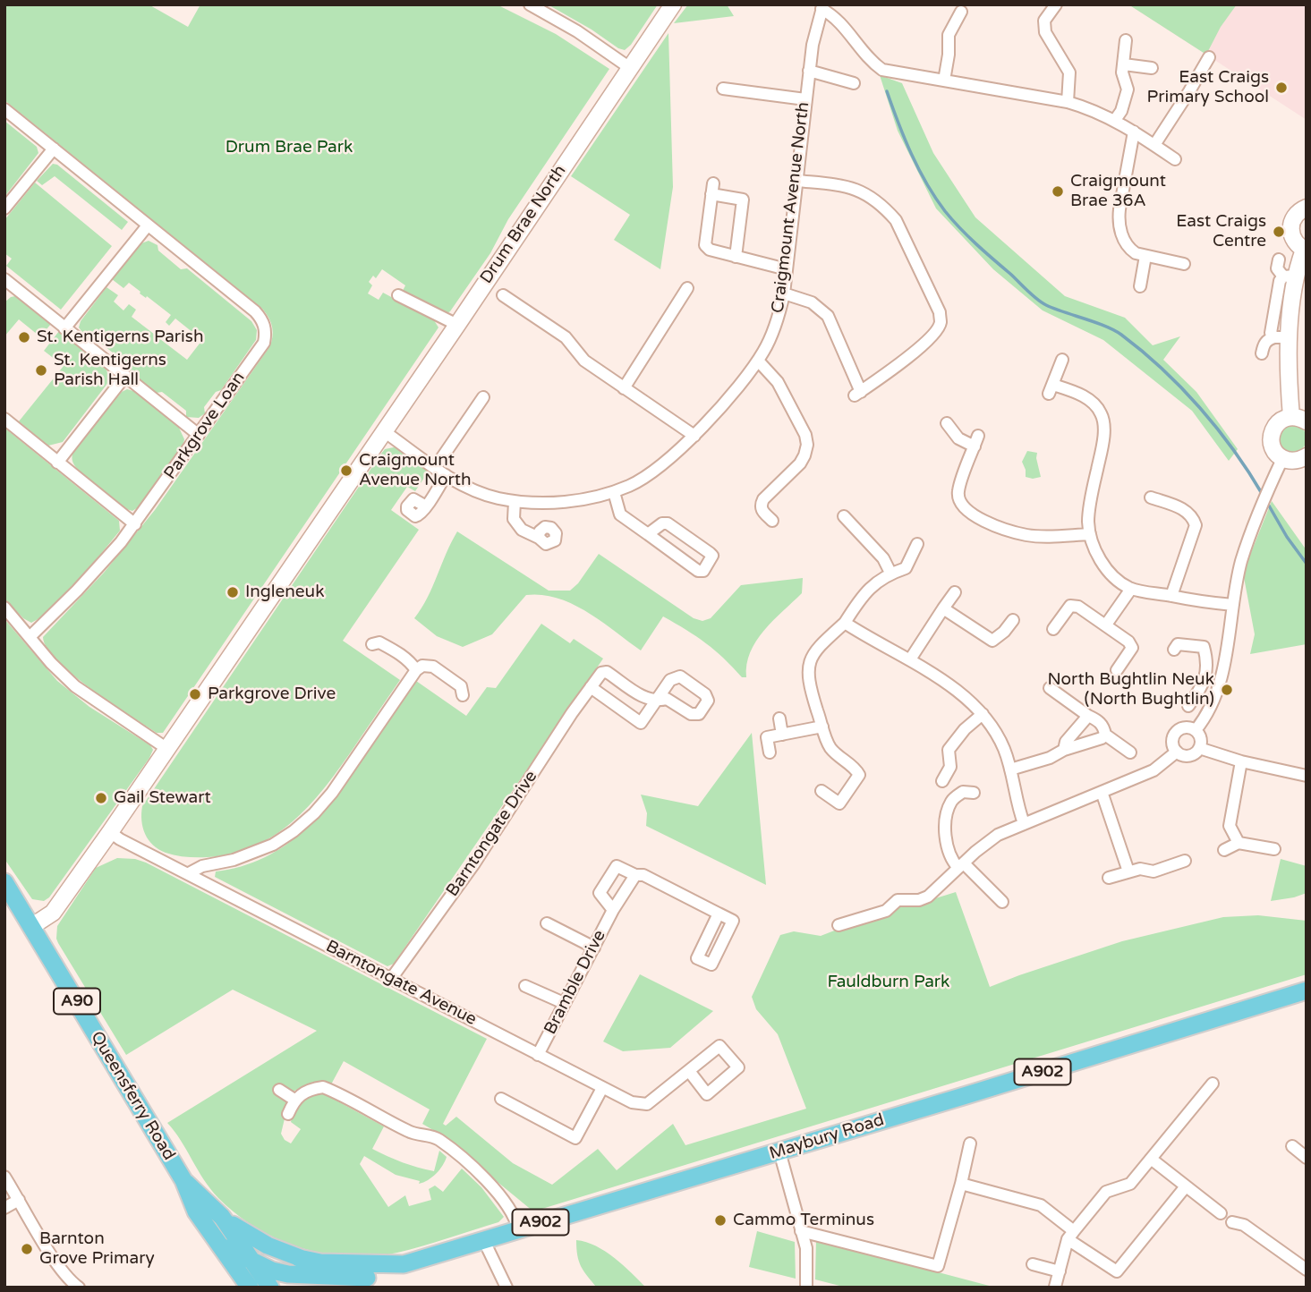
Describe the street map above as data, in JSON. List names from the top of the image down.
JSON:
{
  "streets": {
    "main road": [
      "Drum Brae North",
      "A90",
      "A902",
      "Queensferry Road",
      "Maybury Road"
    ],
    "street": [
      "Craigmount Avenue North",
      "Parkgrove Loan",
      "Barntongate Drive",
      "Bramble Drive",
      "Barntongate Avenue"
    ]
  },
  "crossings": [
    ["Craigmount Avenue North", "Drum Brae North"],
    ["Drum Brae North", "Barntongate Avenue"],
    ["Drum Brae North", "Queensferry Road"],
    ["Barntongate Drive", "Barntongate Avenue"],
    ["Bramble Drive", "Barntongate Avenue"],
    ["A902", "Queensferry Road"],
    ["A902", "Maybury Road"]
  ],
  "parks": ["Drum Brae Park", "Fauldburn Park"],
  "places": [
    "East Craigs Primary School",
    "Craigmount Brae 36A",
    "East Craigs Centre",
    "St. Kentigerns Parish",
    "St. Kentigerns Parish Hall",
    "Craigmount Avenue North",
    "Ingleneuk",
    "North Bughtlin Neuk (North Bughtlin)",
    "Parkgrove Drive",
    "Gail Stewart",
    "Cammo Terminus",
    "Barnton Grove Primary"
  ]
}
